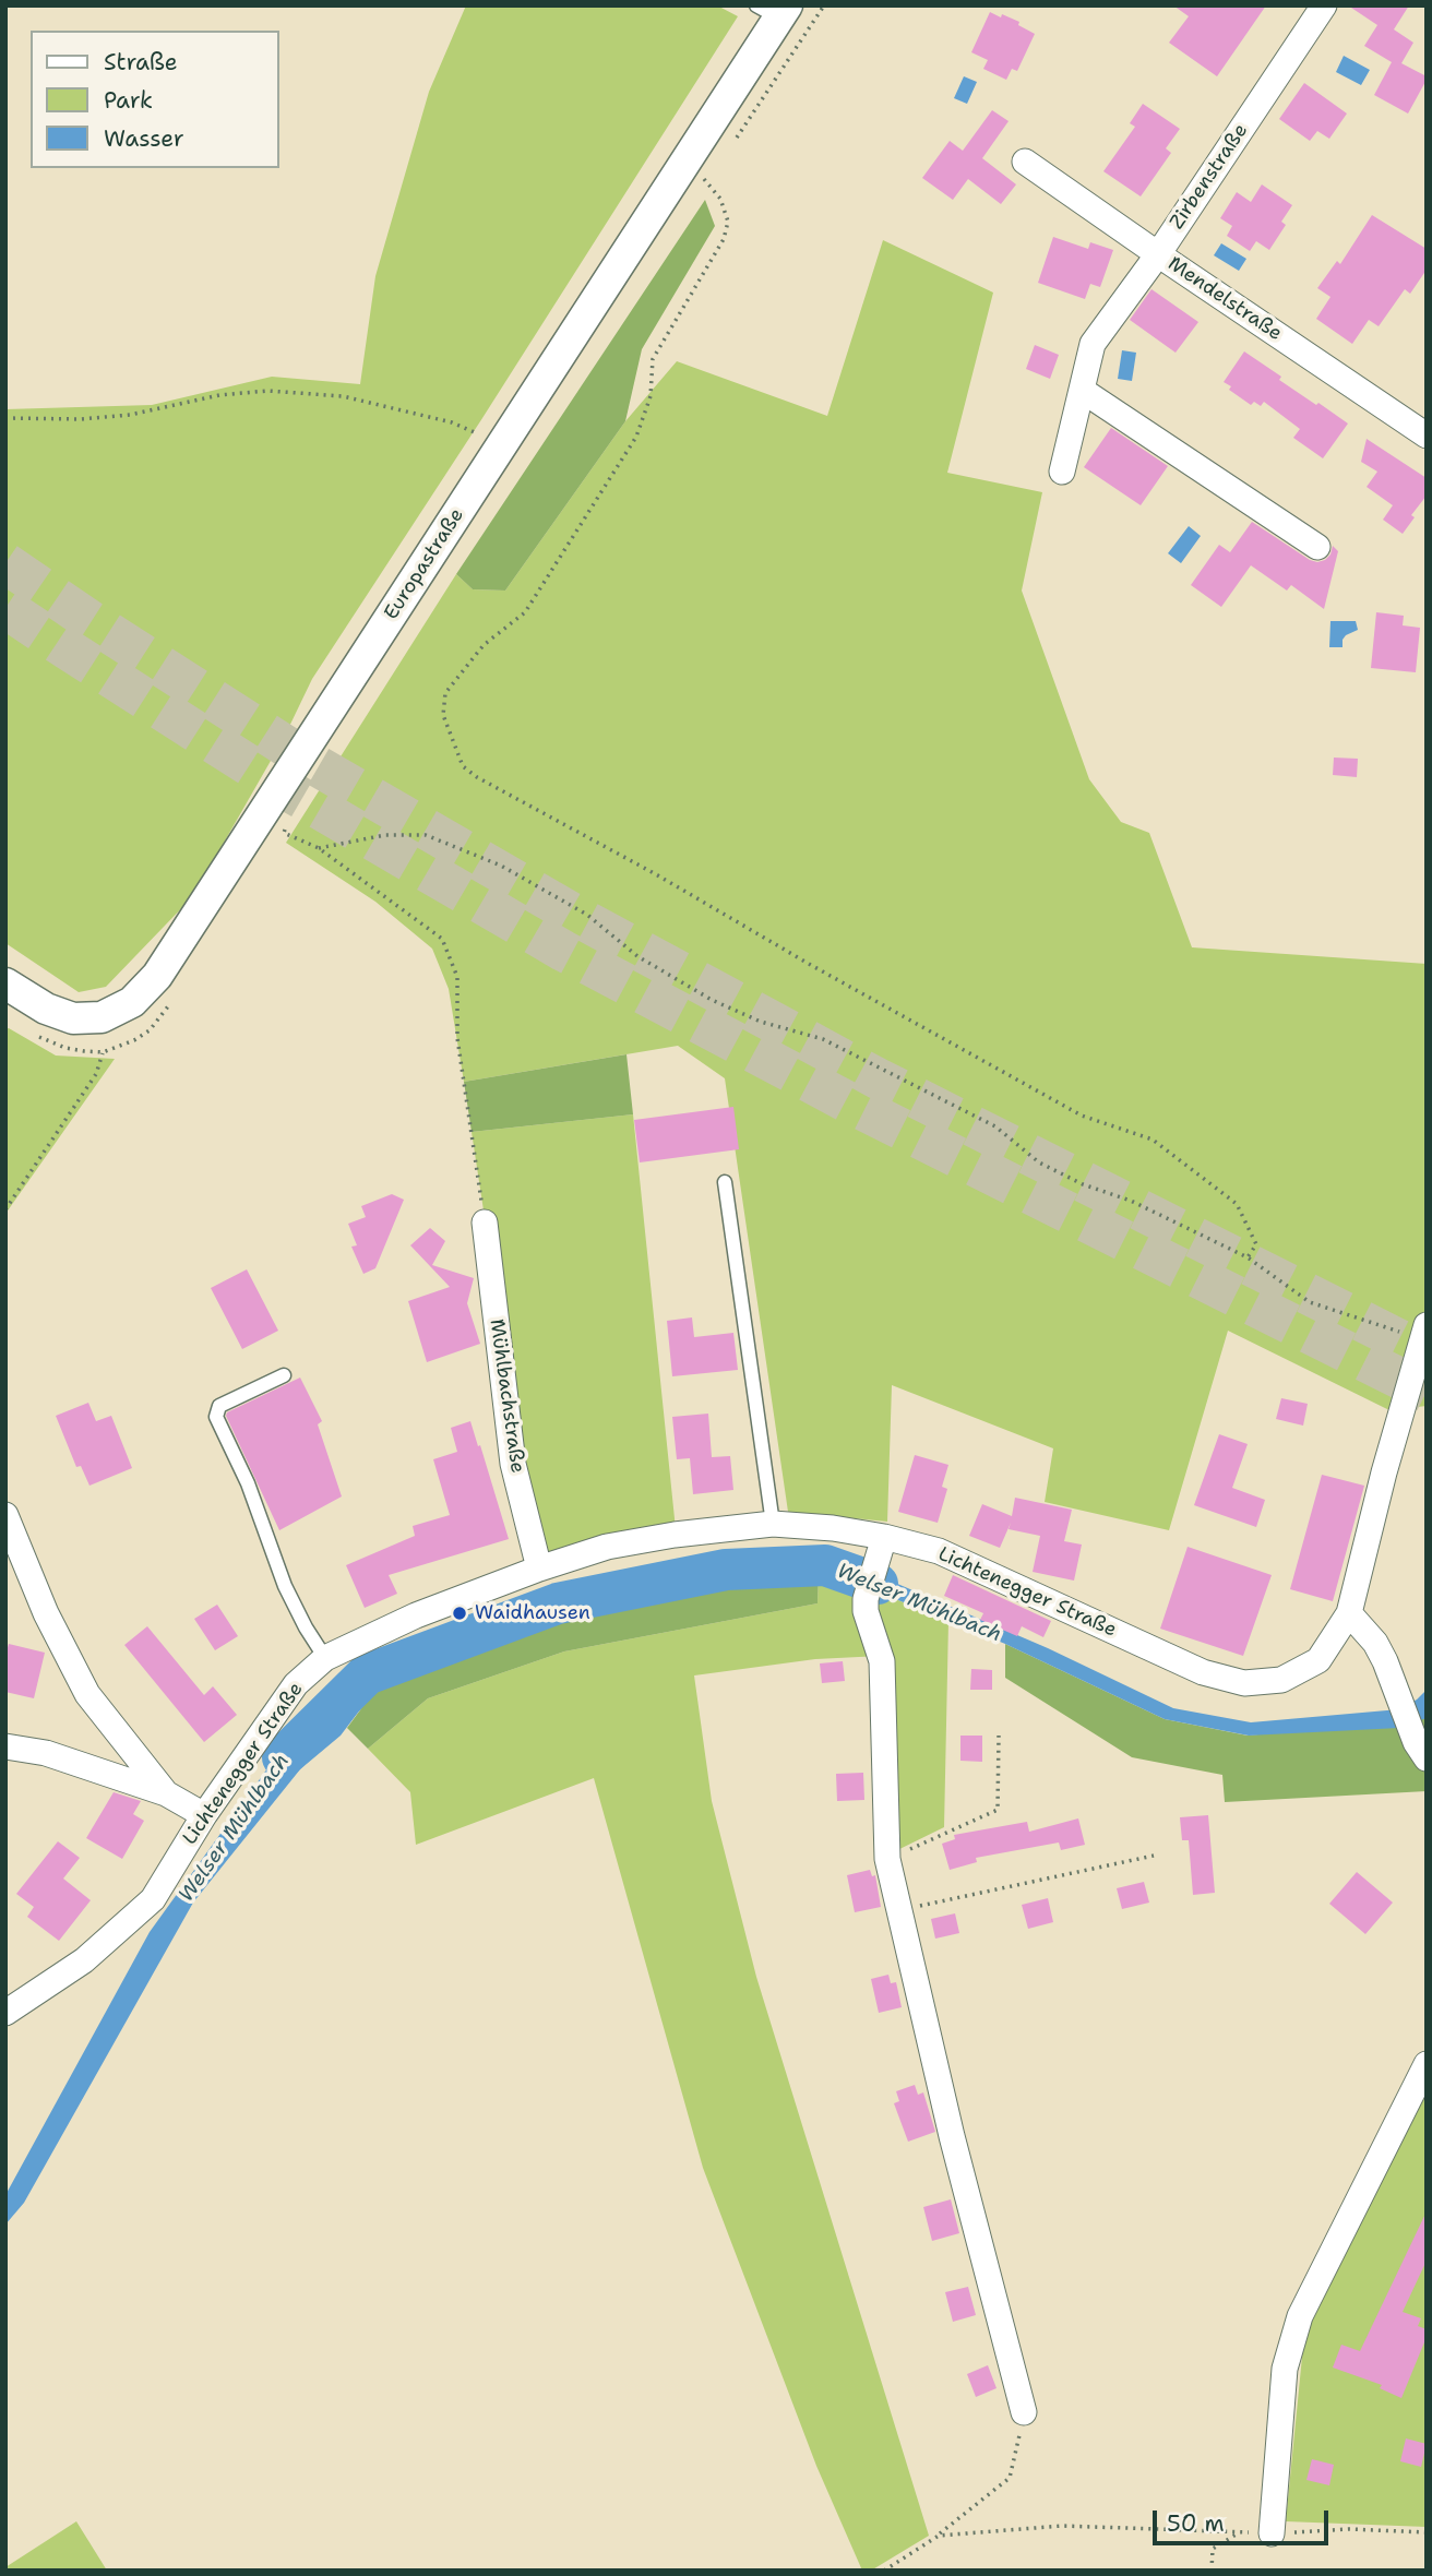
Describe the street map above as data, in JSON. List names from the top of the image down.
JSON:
{
  "streets": {
    "street": [
      "Zirbenstraße",
      "Mendelstraße",
      "Europastraße",
      "Mühlbachstraße",
      "Lichtenegger Straße"
    ]
  },
  "crossings": [
    ["Zirbenstraße", "Mendelstraße"],
    ["Mühlbachstraße", "Lichtenegger Straße"]
  ],
  "water": ["Welser Mühlbach"],
  "places": ["Waidhausen"],
  "legend": ["Straße", "Park", "Wasser"],
  "scale_bar": "50 m"
}
